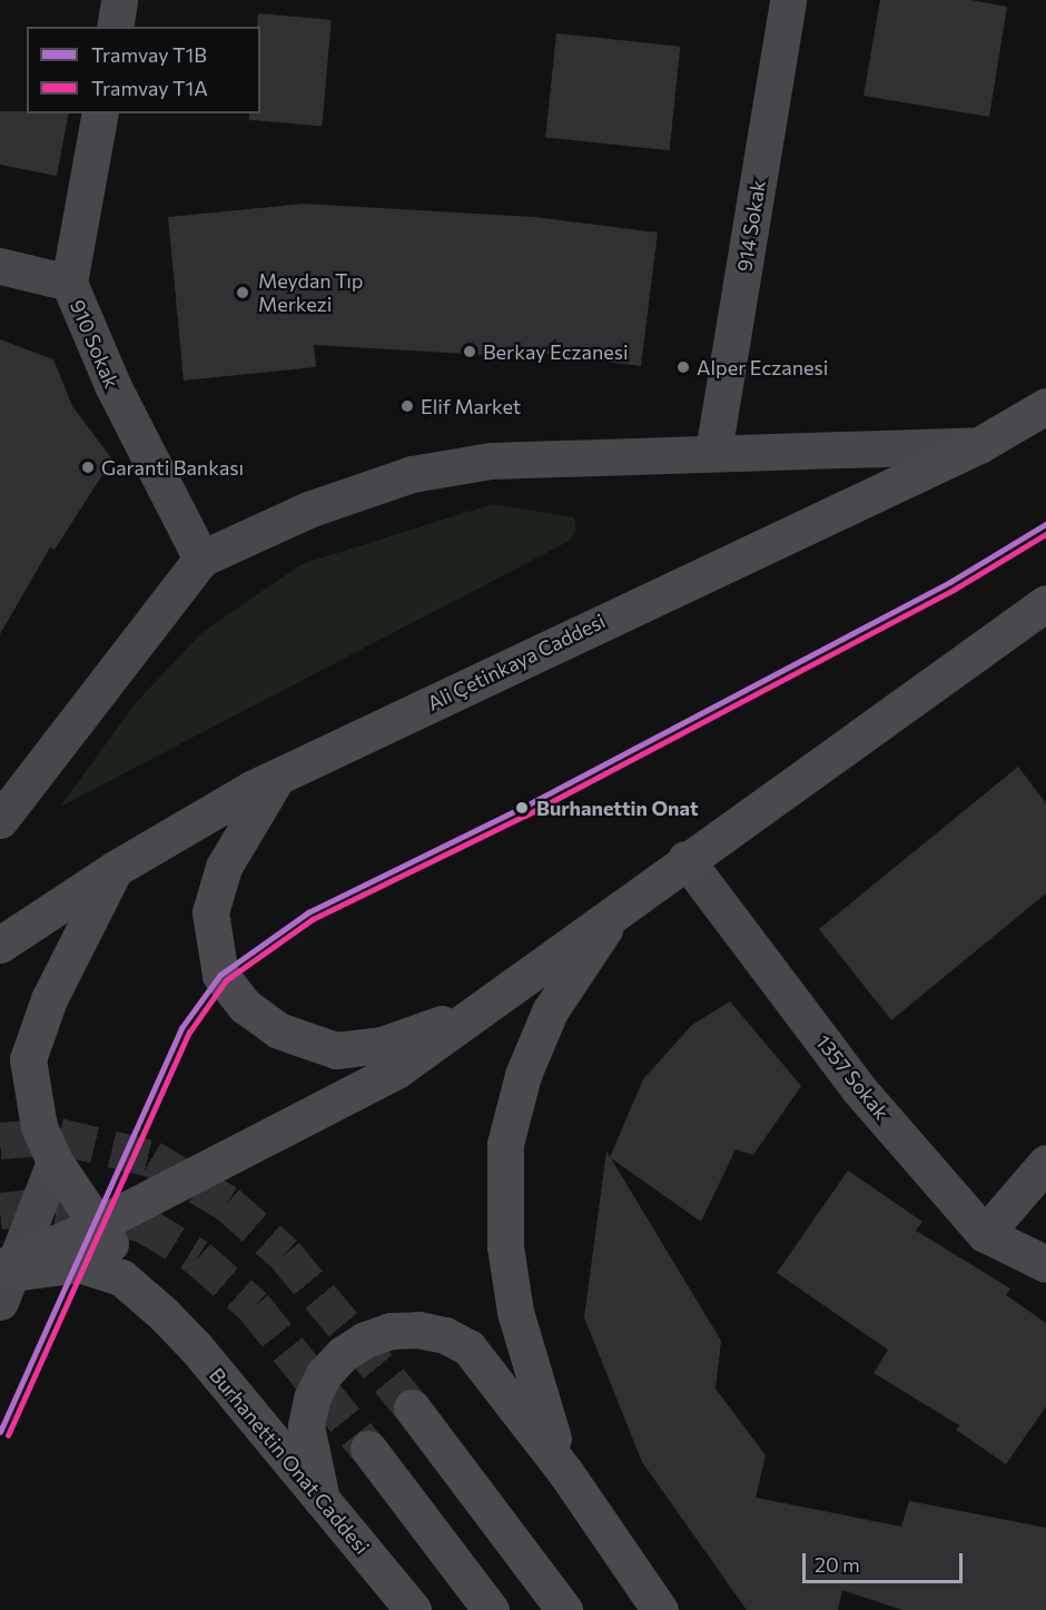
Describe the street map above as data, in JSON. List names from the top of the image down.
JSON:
{
  "streets": {
    "main road": ["Ali Çetinkaya Caddesi", "Burhanettin Onat Caddesi"],
    "street": ["914 Sokak", "910 Sokak", "1357 Sokak"]
  },
  "places": [
    "Meydan Tıp Merkezi",
    "Berkay Eczanesi",
    "Alper Eczanesi",
    "Elif Market",
    "Garanti Bankası",
    "Burhanettin Onat"
  ],
  "lines": ["tram line T1B", "tram line T1A"],
  "legend": ["Tramvay T1B", "Tramvay T1A"],
  "scale_bar": "20 m"
}
